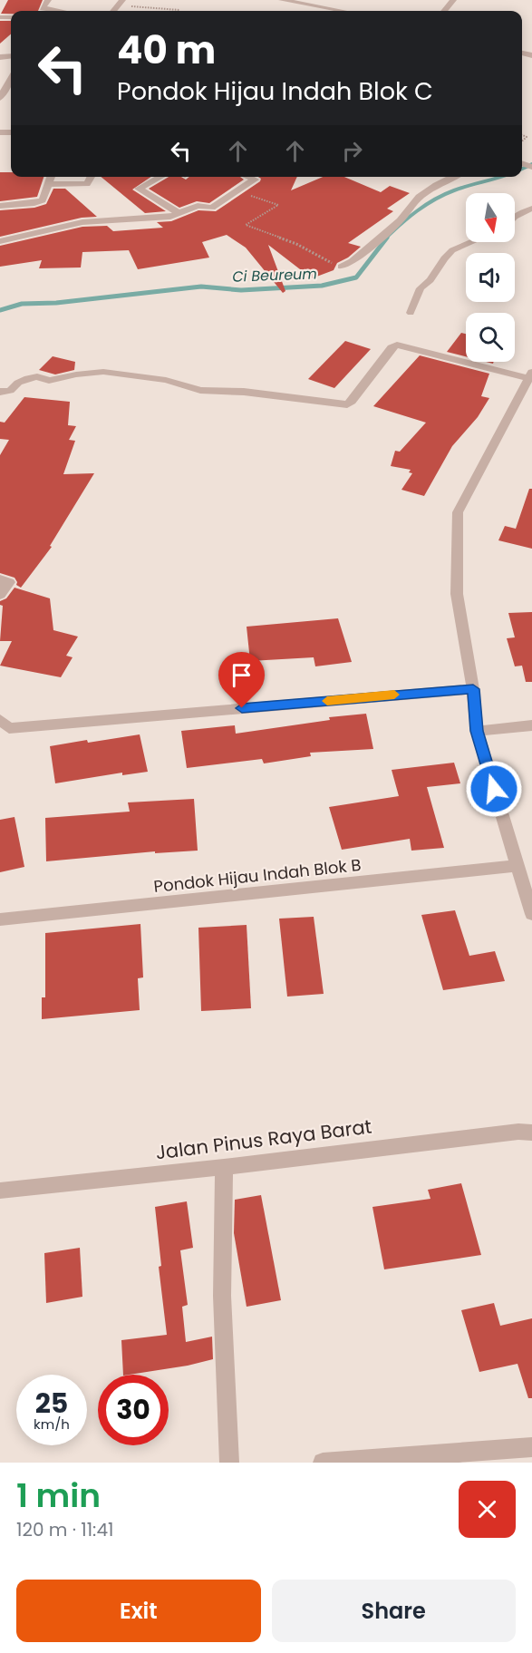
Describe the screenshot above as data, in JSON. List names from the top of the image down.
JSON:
{
  "streets": {
    "street": ["Pondok Hijau Indah Blok B", "Jalan Pinus Raya Barat"]
  },
  "water": ["Ci Beureum"],
  "north": "bottom",
  "page": {
    "turn": ["40 m", "Pondok Hijau Indah Blok C"],
    "speed": "25 km/h",
    "limit": "30",
    "heading": ["1 min", "120 m · 11:41"],
    "buttons": ["Exit", "Share"]
  }
}
